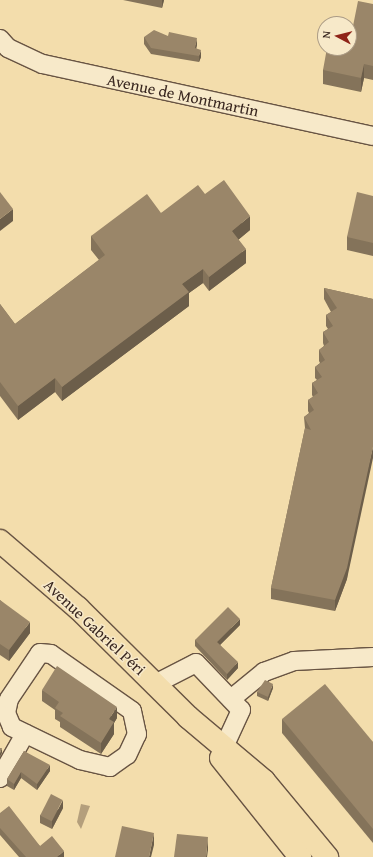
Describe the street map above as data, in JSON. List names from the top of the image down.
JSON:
{
  "streets": {
    "main road": ["Avenue Gabriel Péri"],
    "street": ["Avenue de Montmartin"]
  },
  "north": "left"
}
